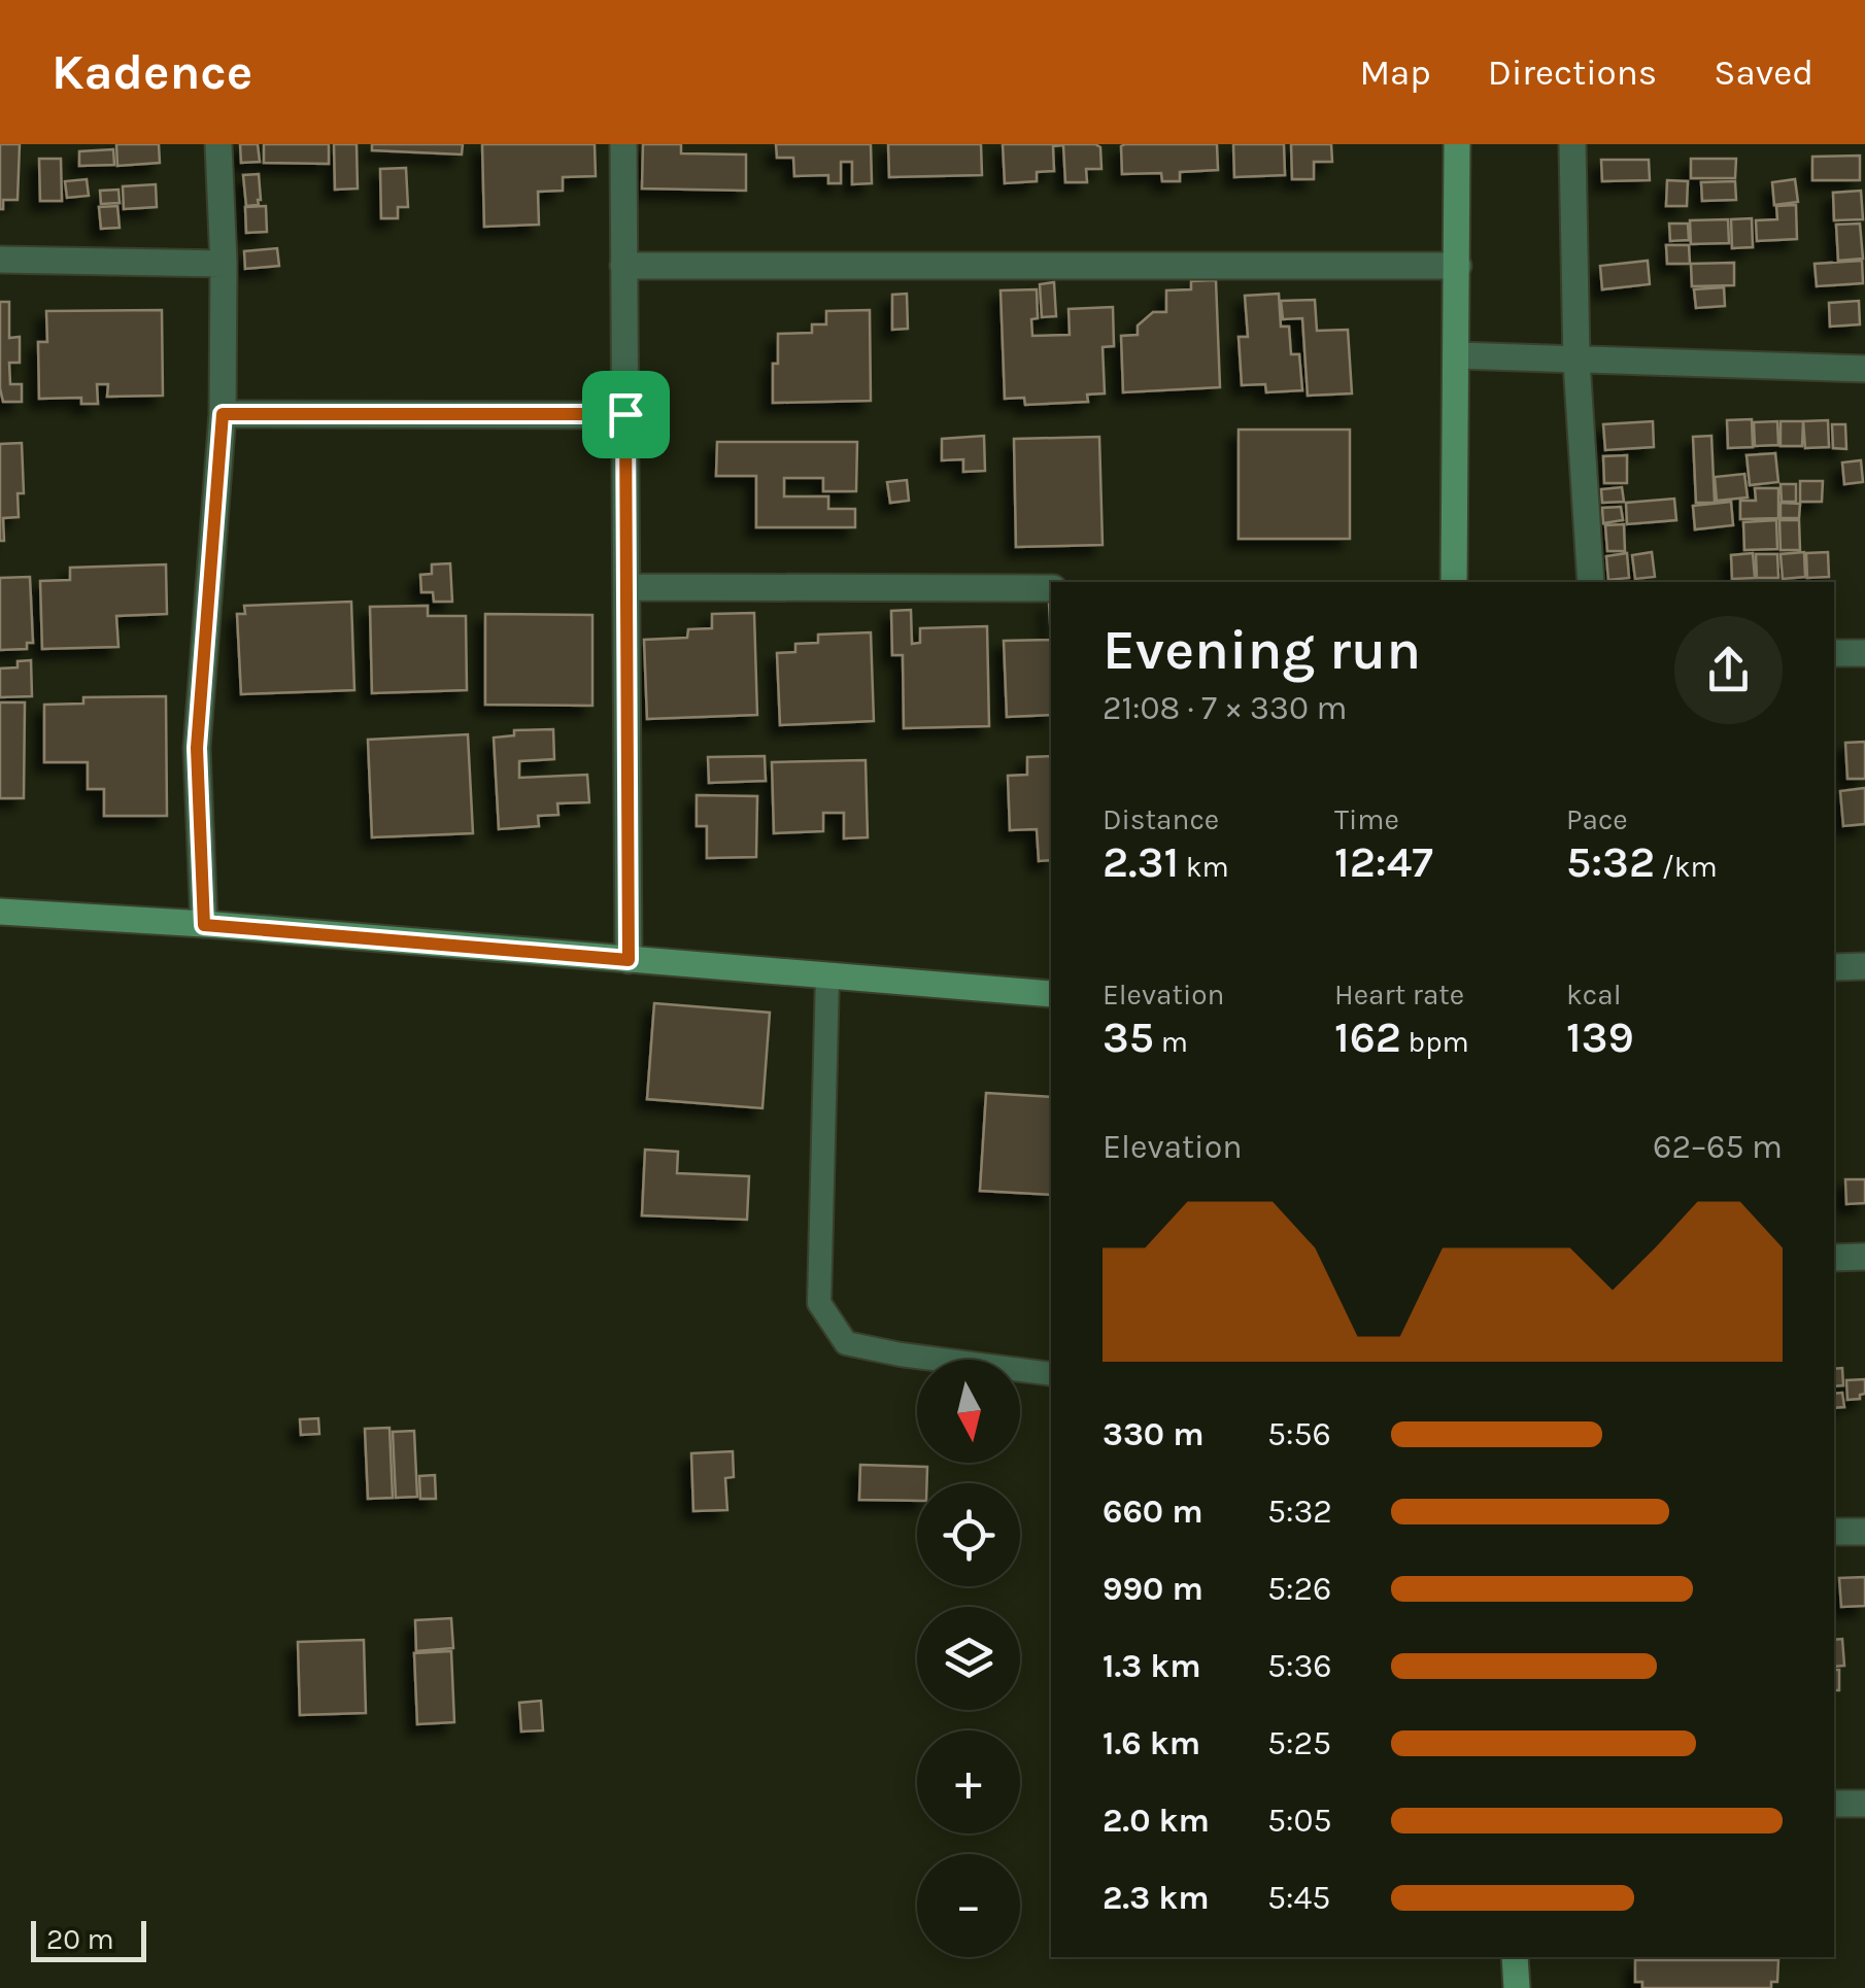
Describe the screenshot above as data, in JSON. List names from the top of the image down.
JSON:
{
  "scale_bar": "20 m",
  "north": "bottom",
  "page": {
    "header": "Kadence",
    "nav": ["Map", "Directions", "Saved"],
    "heading": ["Evening run", "21:08 · 7 × 330 m"],
    "stats": [
      ["Distance", "2.31 km"],
      ["Time", "12:47"],
      ["Pace", "5:32 /km"],
      ["Elevation", "35 m"],
      ["Heart rate", "162 bpm"],
      ["kcal", "139"]
    ],
    "chart": ["Elevation", "62–65 m"],
    "map_buttons": ["+", "−"],
    "list": [
      {
        "name": "330 m",
        "note": "5:56"
      },
      {
        "name": "660 m",
        "note": "5:32"
      },
      {
        "name": "990 m",
        "note": "5:26"
      },
      {
        "name": "1.3 km",
        "note": "5:36"
      },
      {
        "name": "1.6 km",
        "note": "5:25"
      },
      {
        "name": "2.0 km",
        "note": "5:05"
      },
      {
        "name": "2.3 km",
        "note": "5:45"
      }
    ],
    "scale": "20 m"
  }
}
